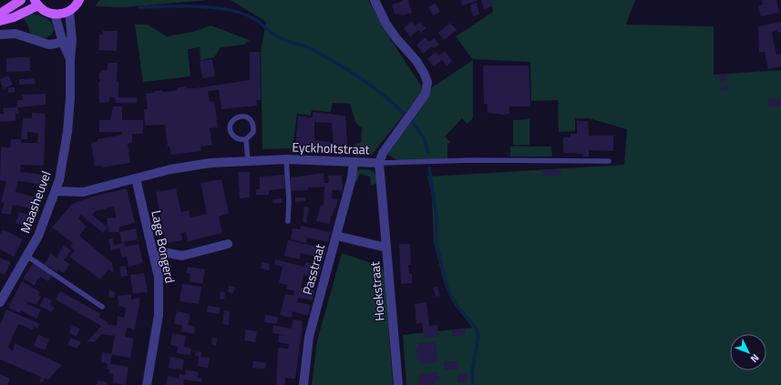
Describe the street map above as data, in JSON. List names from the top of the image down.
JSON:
{
  "streets": {
    "street": [
      "Eyckholtstraat",
      "Maasheuvel",
      "Lage Bongerd",
      "Passtraat",
      "Hoekstraat"
    ]
  },
  "crossings": [
    ["Eyckholtstraat", "Maasheuvel"],
    ["Eyckholtstraat", "Lage Bongerd"],
    ["Eyckholtstraat", "Passtraat"],
    ["Passtraat", "Hoekstraat"]
  ],
  "north": "bottom right"
}
